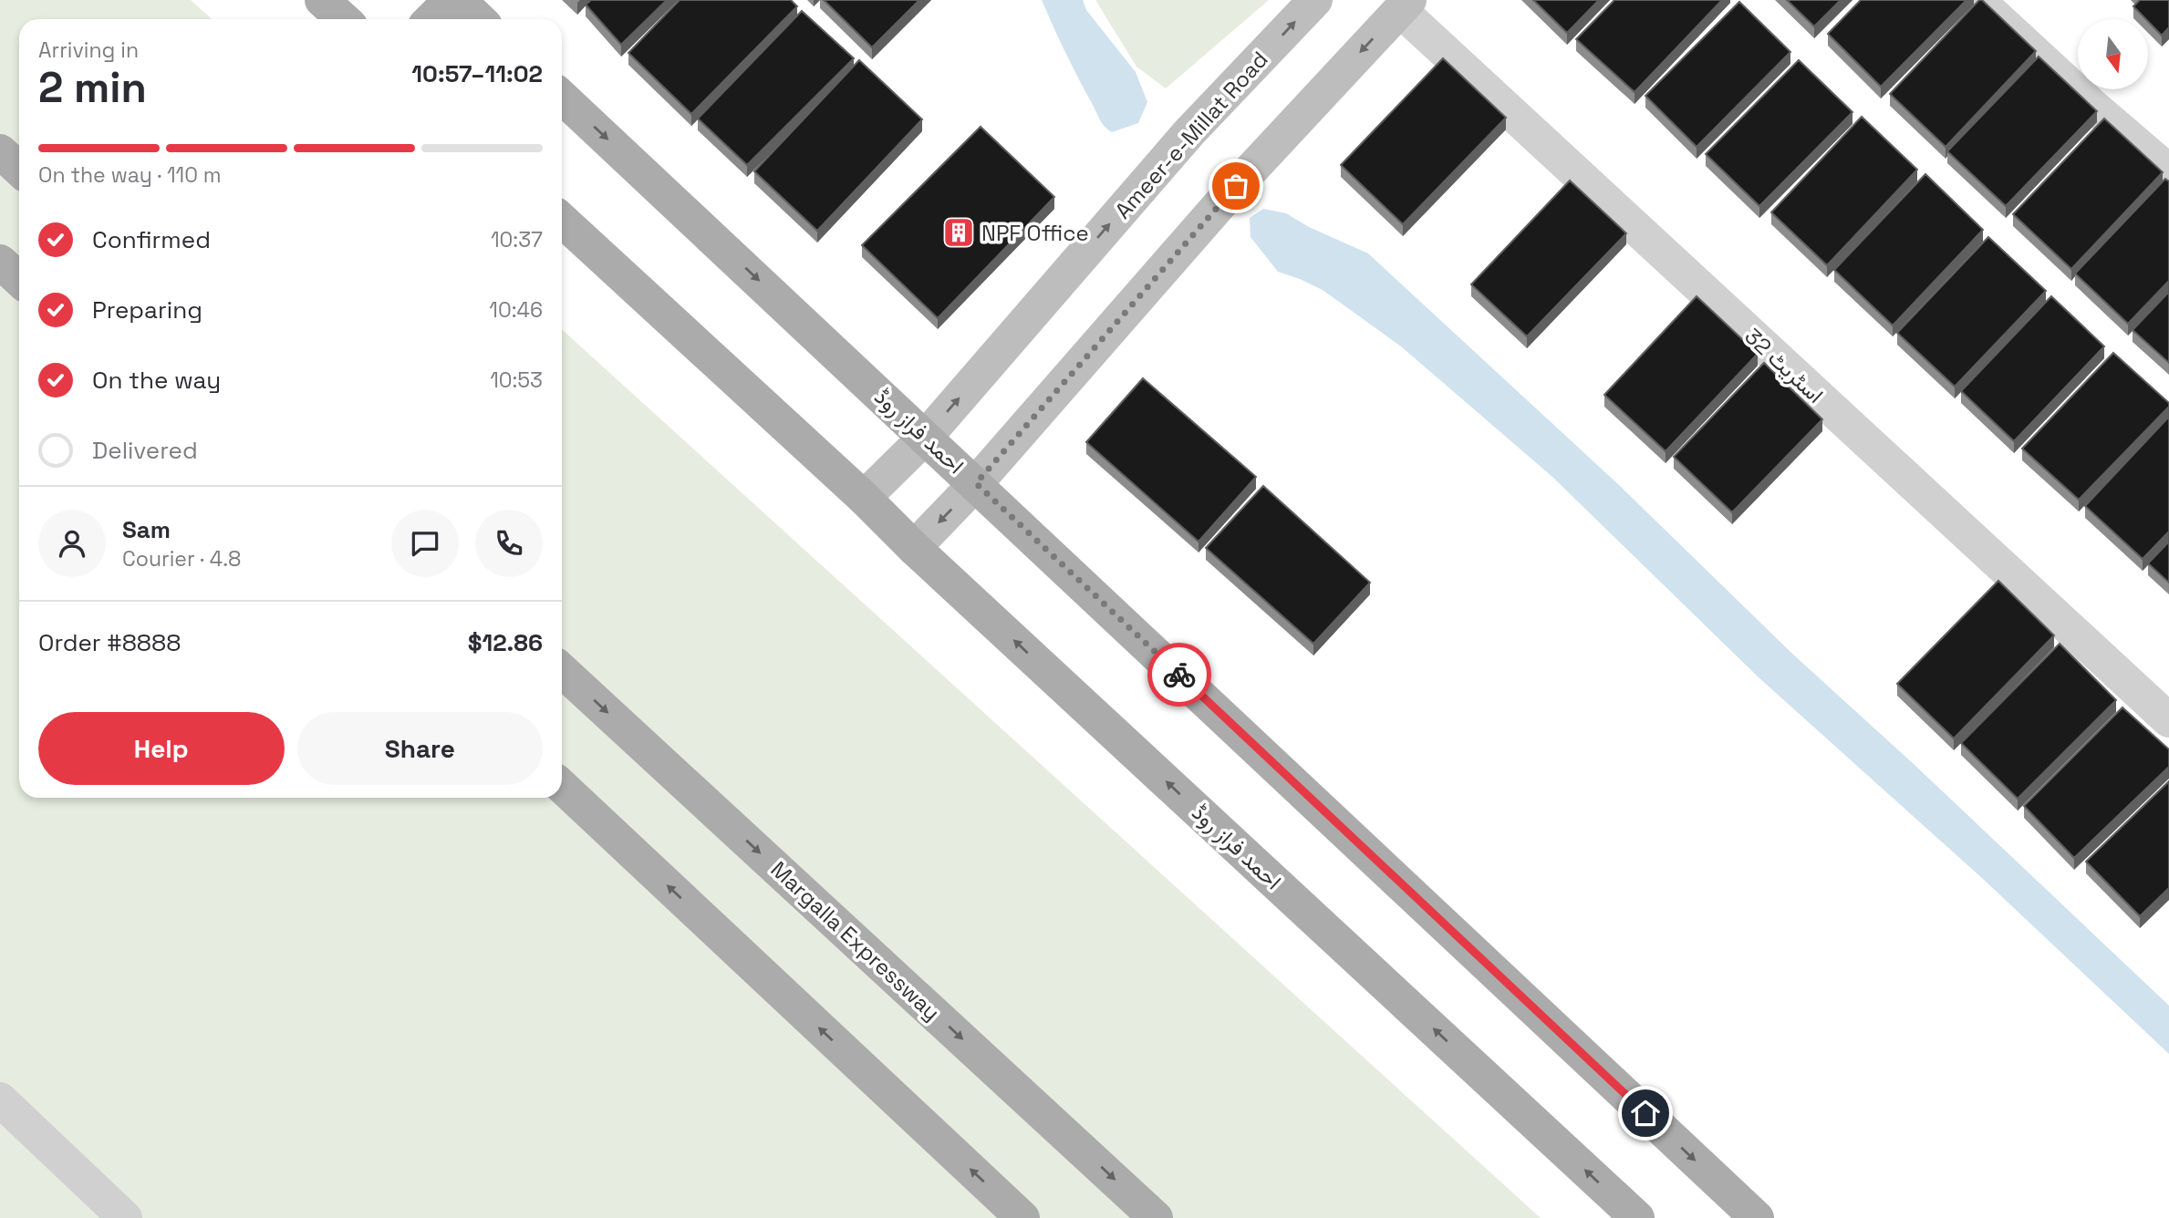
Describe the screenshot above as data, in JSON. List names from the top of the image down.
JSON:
{
  "streets": {
    "main road": ["Ameer-e-Millat Road", "احمد فراز روڈ", "Margalla Expressway"],
    "street": ["اسٹریٹ 32"]
  },
  "crossings": [
    ["Ameer-e-Millat Road", "احمد فراز روڈ"]
  ],
  "places": {
    "building": ["NPF Office"]
  },
  "north": "bottom",
  "page": {
    "heading": ["2 min", "Arriving in", "10:57–11:02"],
    "panel": [
      "Sam",
      "Courier · 4.8",
      "Order #8888",
      "$12.86"
    ],
    "bar": "On the way · 110 m",
    "list": [
      ["Confirmed", "10:37"],
      ["Preparing", "10:46"],
      ["On the way", "10:53"],
      "Delivered"
    ],
    "buttons": ["Help", "Share"]
  }
}
